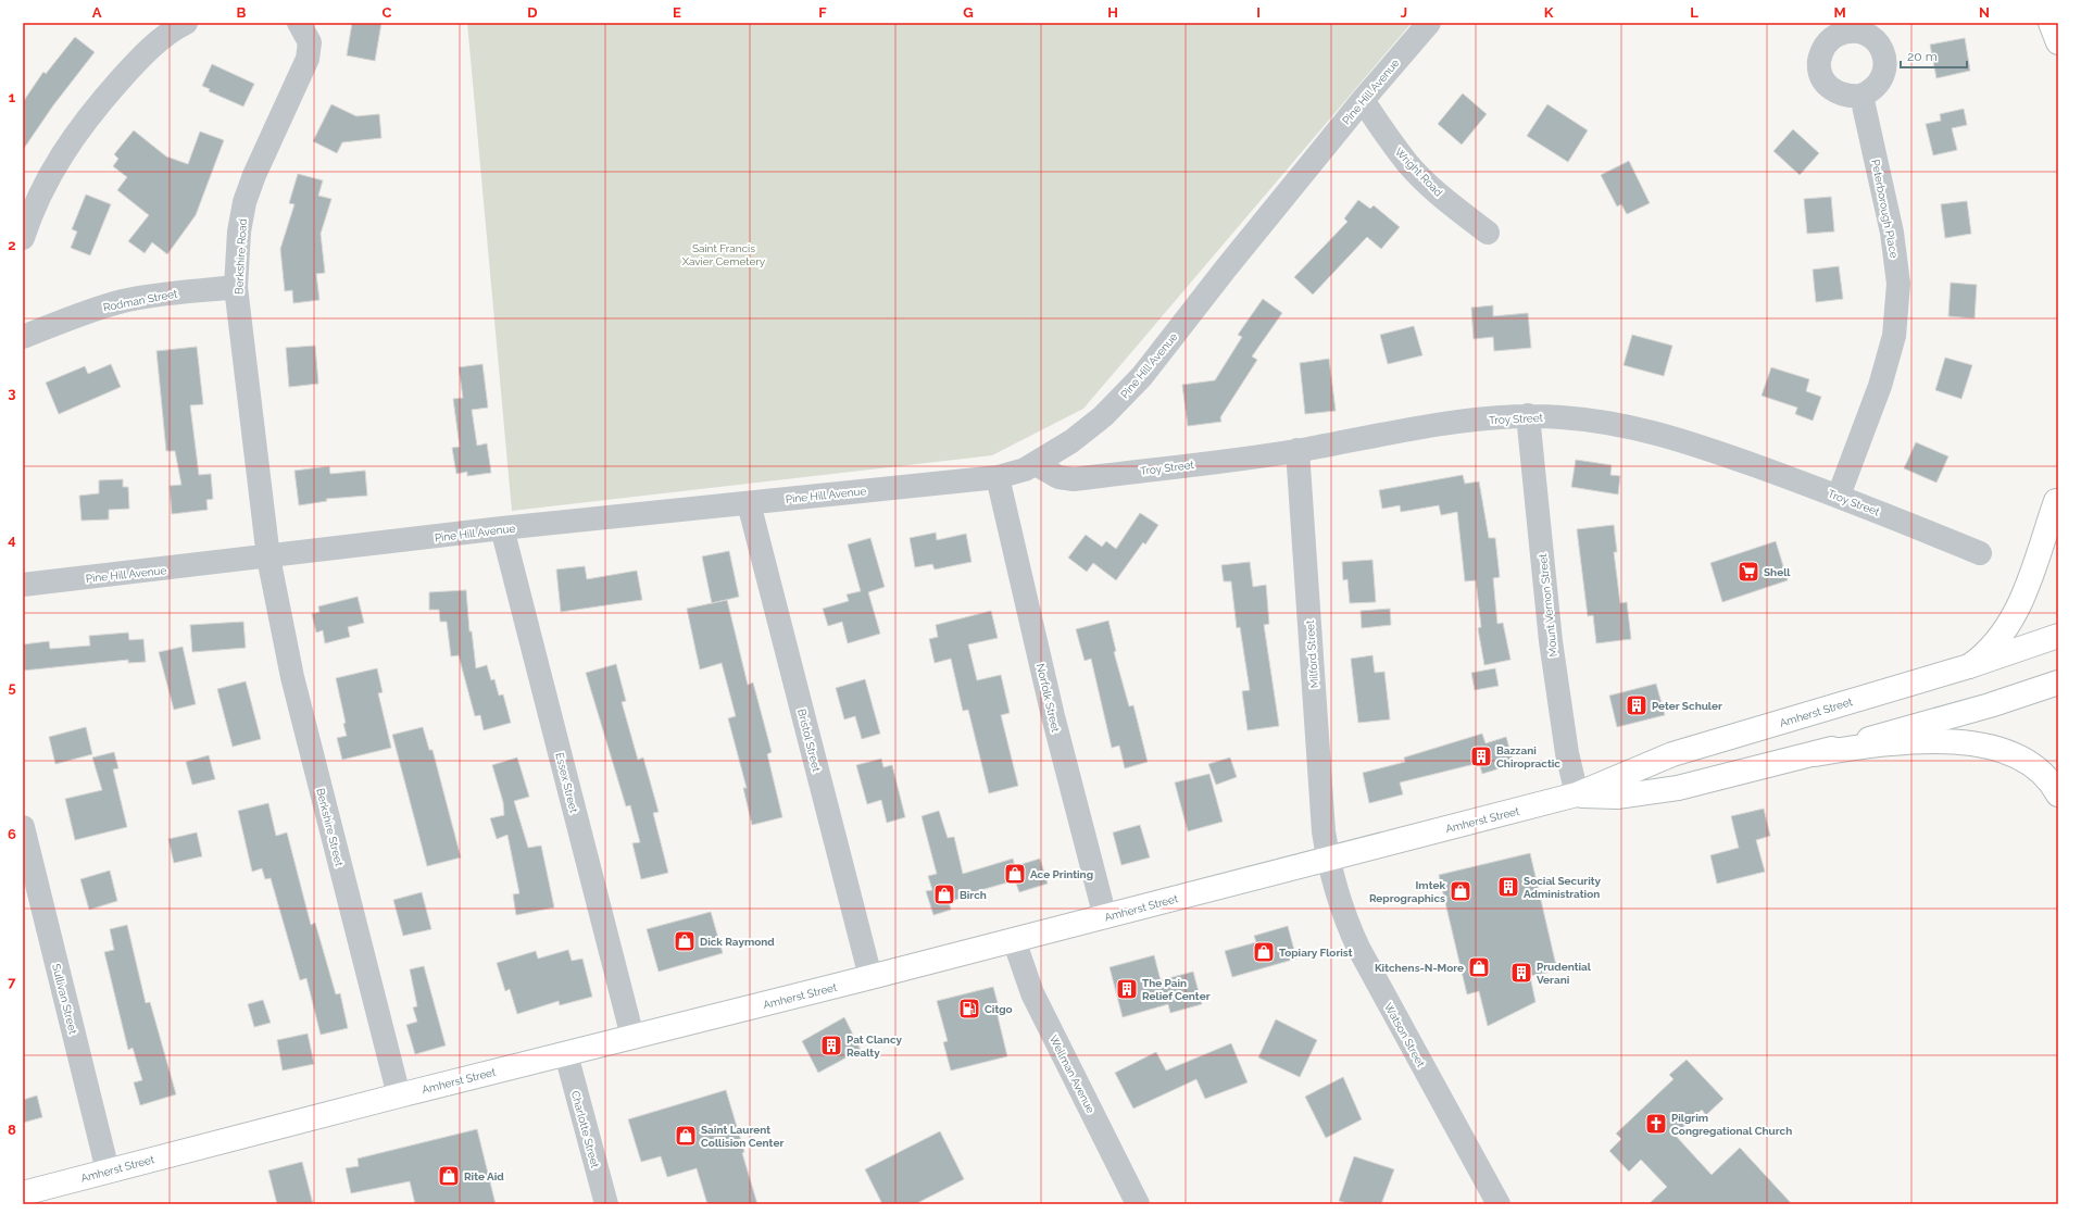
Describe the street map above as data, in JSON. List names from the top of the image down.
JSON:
{
  "streets": {
    "main road": ["Amherst Street"],
    "street": [
      "Pine Hill Avenue",
      "Wright Road",
      "Peterborough Place",
      "Berkshire Road",
      "Rodman Street",
      "Troy Street",
      "Mount Vernon Street",
      "Milford Street",
      "Norfolk Street",
      "Bristol Street",
      "Essex Street",
      "Berkshire Street",
      "Sullivan Street",
      "Watson Street",
      "Wellman Avenue",
      "Charlotte Street"
    ]
  },
  "crossings": [
    ["Pine Hill Avenue", "Wright Road"],
    ["Pine Hill Avenue", "Berkshire Road"],
    ["Pine Hill Avenue", "Troy Street"],
    ["Pine Hill Avenue", "Norfolk Street"],
    ["Pine Hill Avenue", "Bristol Street"],
    ["Pine Hill Avenue", "Essex Street"],
    ["Pine Hill Avenue", "Berkshire Street"],
    ["Peterborough Place", "Troy Street"],
    ["Berkshire Road", "Rodman Street"],
    ["Berkshire Road", "Berkshire Street"],
    ["Troy Street", "Mount Vernon Street"],
    ["Troy Street", "Milford Street"],
    ["Mount Vernon Street", "Amherst Street"],
    ["Milford Street", "Amherst Street"],
    ["Milford Street", "Watson Street"],
    ["Norfolk Street", "Amherst Street"],
    ["Amherst Street", "Bristol Street"],
    ["Amherst Street", "Essex Street"],
    ["Amherst Street", "Berkshire Street"],
    ["Amherst Street", "Sullivan Street"],
    ["Amherst Street", "Watson Street"],
    ["Amherst Street", "Wellman Avenue"],
    ["Amherst Street", "Charlotte Street"]
  ],
  "parks": ["Saint Francis Xavier Cemetery"],
  "places": {
    "supermarket": ["Shell"],
    "building": [
      "Peter Schuler",
      "Bazzani Chiropractic",
      "Social Security Administration",
      "Prudential Verani",
      "The Pain Relief Center",
      "Pat Clancy Realty"
    ],
    "shop": [
      "Ace Printing",
      "Imtek Reprographics",
      "Birch",
      "Dick Raymond",
      "Topiary Florist",
      "Kitchens-N-More",
      "Saint Laurent Collision Center",
      "Rite Aid"
    ],
    "fuel station": ["Citgo"],
    "church": ["Pilgrim Congregational Church"]
  },
  "scale_bar": "20 m",
  "grid": {
    "columns": [
      "A",
      "B",
      "C",
      "D",
      "E",
      "F",
      "G",
      "H",
      "I",
      "J",
      "K",
      "L",
      "M",
      "N"
    ],
    "rows": [
      "1",
      "2",
      "3",
      "4",
      "5",
      "6",
      "7",
      "8"
    ]
  }
}
